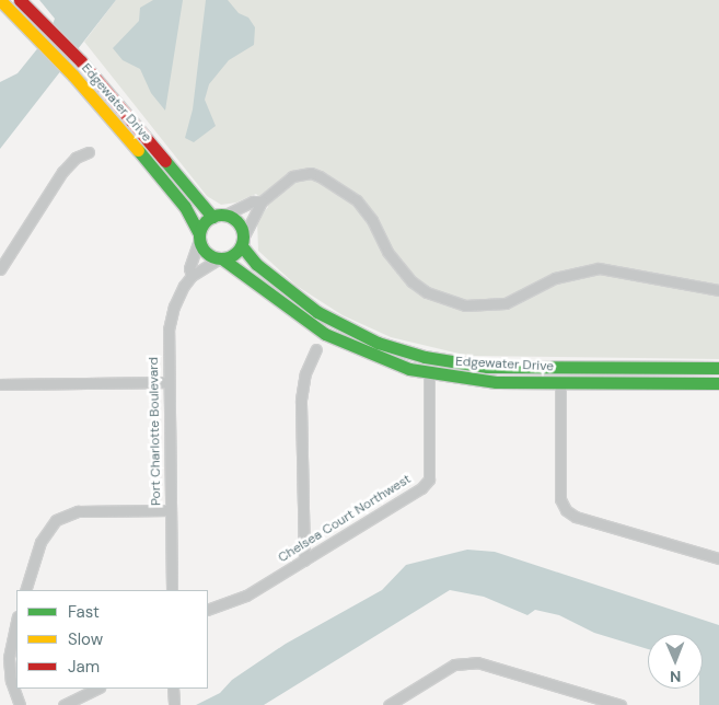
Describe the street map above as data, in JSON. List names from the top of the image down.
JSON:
{
  "streets": {
    "street": ["Edgewater Drive", "Port Charlotte Boulevard", "Chelsea Court Northwest"]
  },
  "crossings": [
    ["Edgewater Drive", "Port Charlotte Boulevard"],
    ["Edgewater Drive", "Chelsea Court Northwest"]
  ],
  "legend": ["Fast", "Slow", "Jam"],
  "north": "bottom"
}
